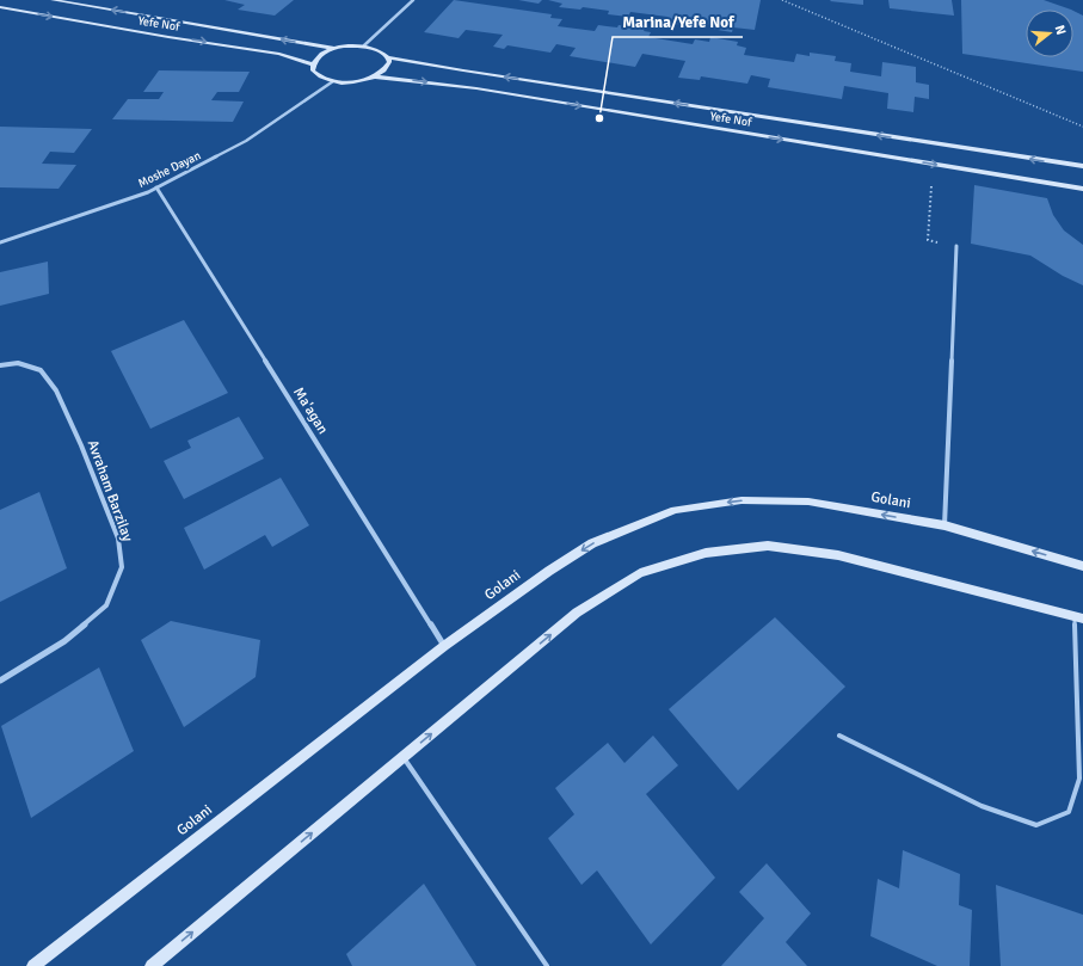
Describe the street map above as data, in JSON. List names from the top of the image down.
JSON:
{
  "streets": {
    "main road": ["Yefe Nof", "Golani"],
    "street": ["Moshe Dayan", "Ma'agan", "Avraham Barzilay"]
  },
  "crossings": [
    ["Yefe Nof", "Moshe Dayan"],
    ["Moshe Dayan", "Ma'agan"],
    ["Ma'agan", "Golani"]
  ],
  "places": ["Marina/Yefe Nof"],
  "north": "right"
}
